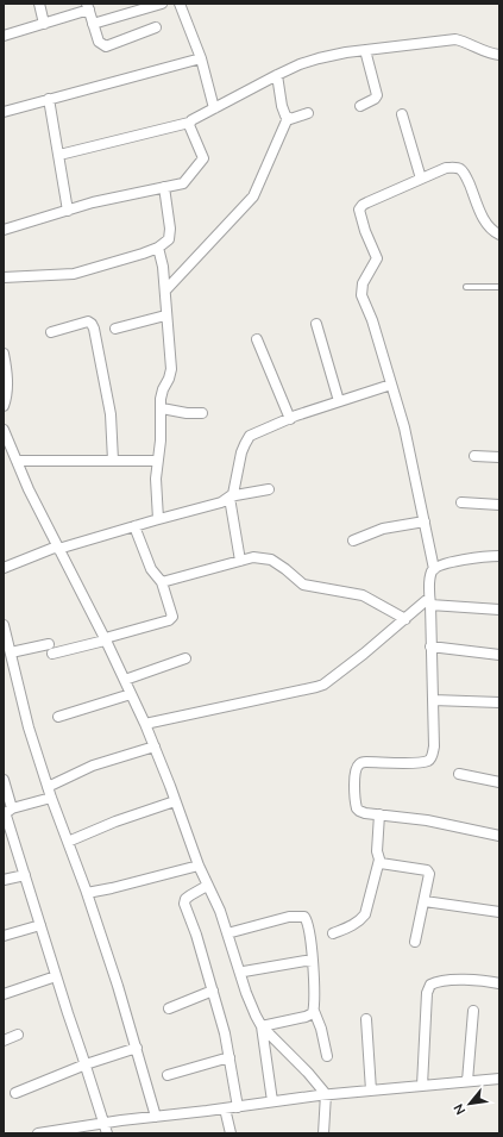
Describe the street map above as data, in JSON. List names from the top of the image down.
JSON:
{
  "north": "bottom left"
}
